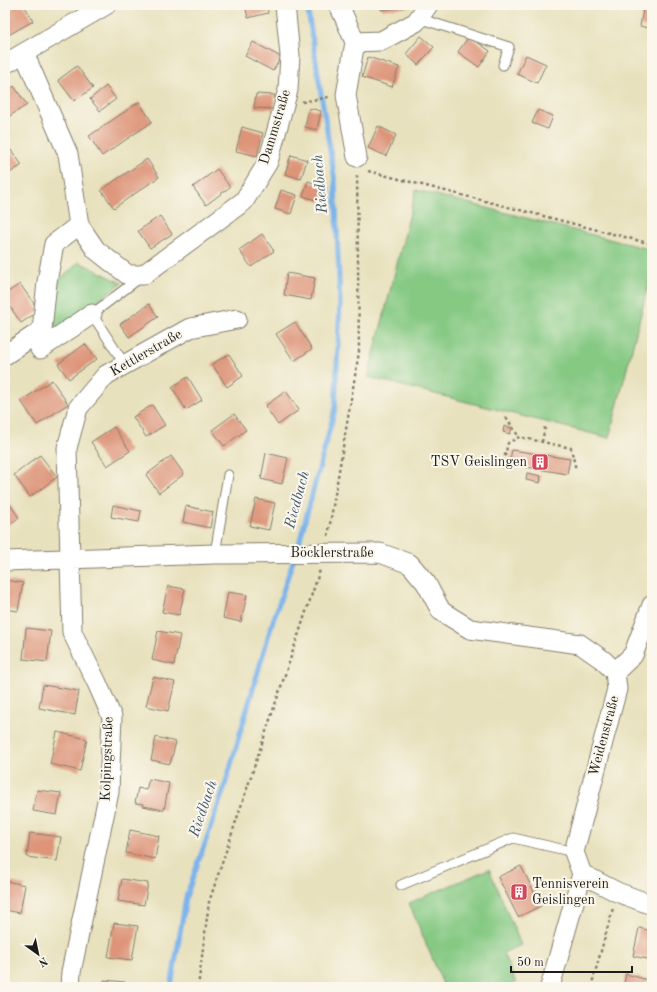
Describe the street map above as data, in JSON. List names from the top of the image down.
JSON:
{
  "streets": {
    "street": [
      "Dammstraße",
      "Kettlerstraße",
      "Böcklerstraße",
      "Weidenstraße",
      "Kolpingstraße"
    ]
  },
  "crossings": [
    ["Kettlerstraße", "Böcklerstraße"],
    ["Kettlerstraße", "Kolpingstraße"],
    ["Böcklerstraße", "Weidenstraße"],
    ["Böcklerstraße", "Kolpingstraße"]
  ],
  "water": ["Riedbach"],
  "places": {
    "building": ["TSV Geislingen", "Tennisverein Geislingen"]
  },
  "scale_bar": "50 m",
  "north": "bottom right"
}
